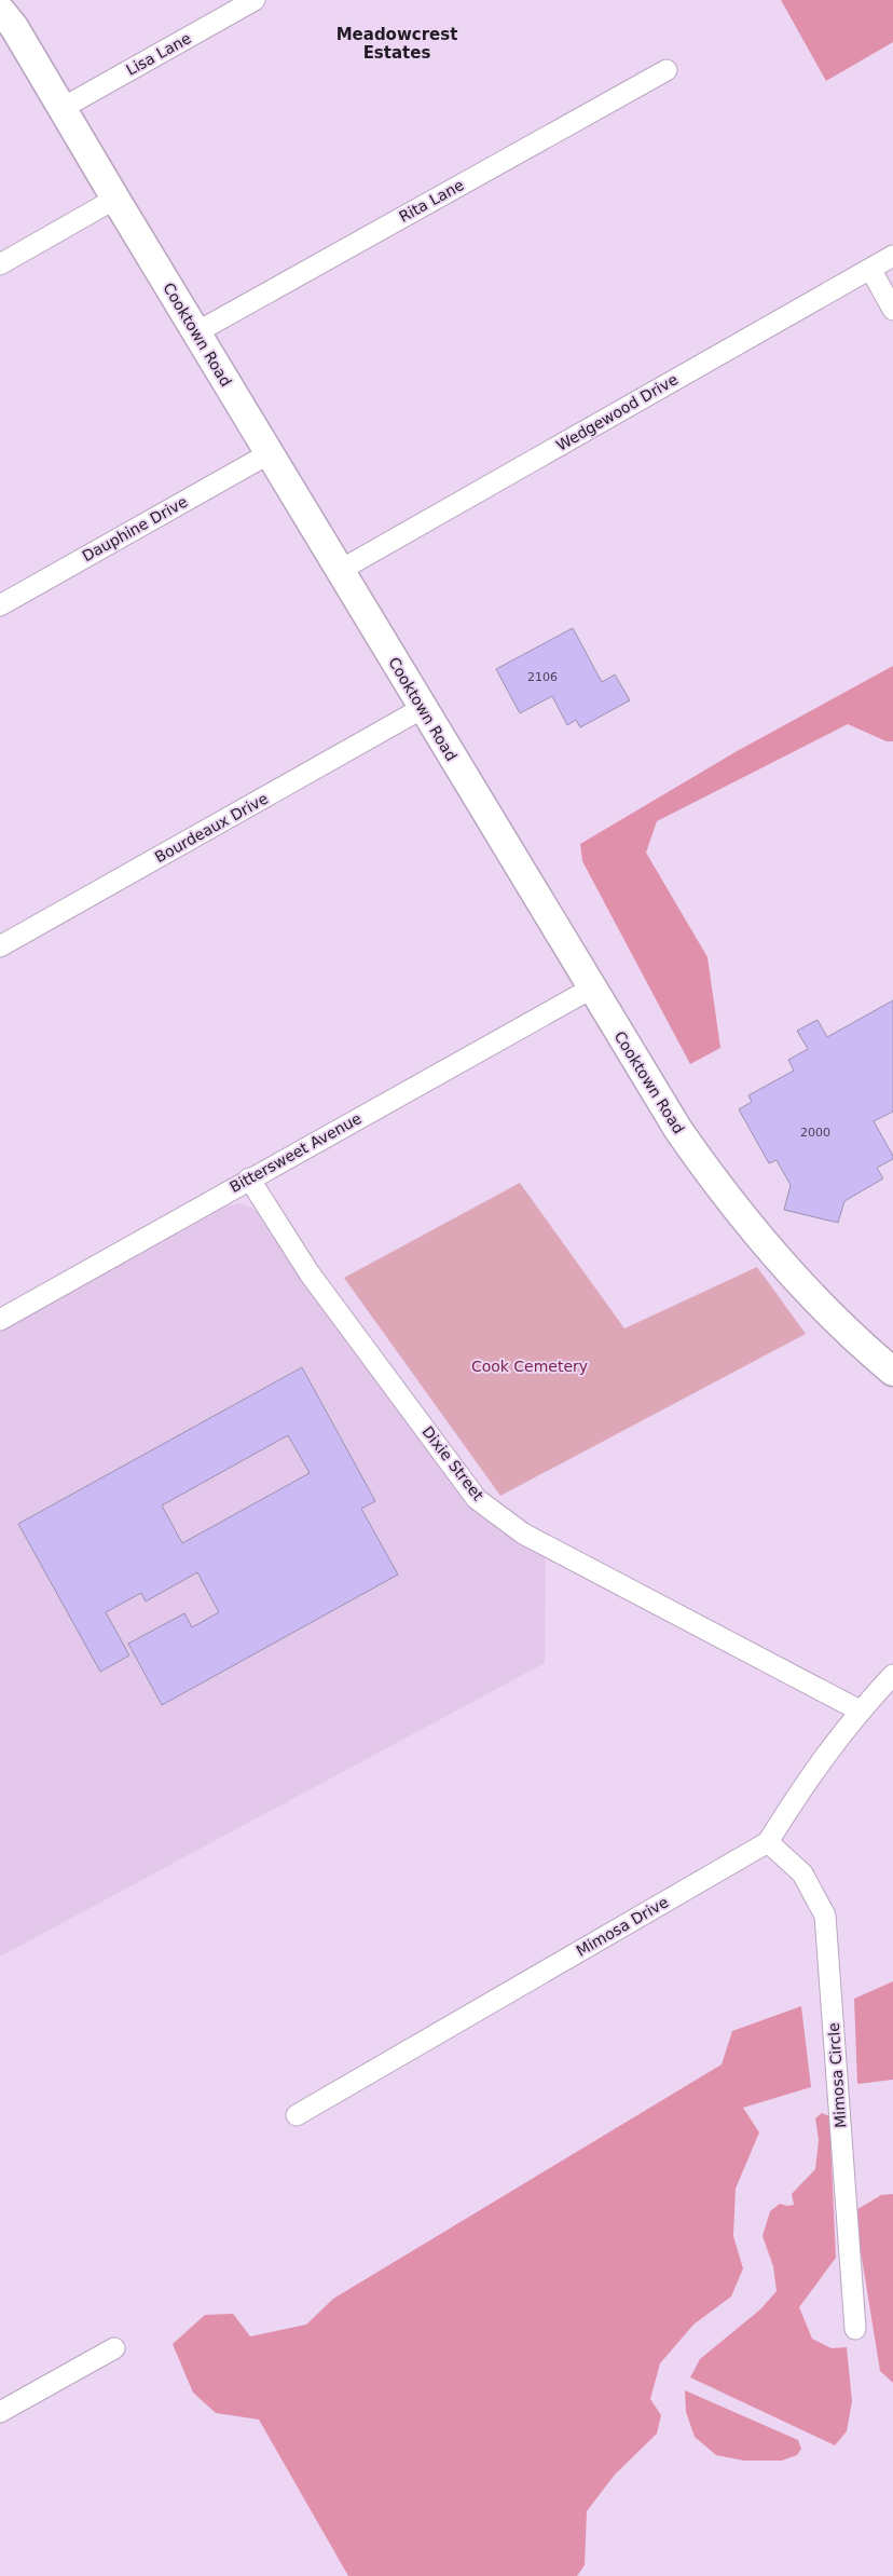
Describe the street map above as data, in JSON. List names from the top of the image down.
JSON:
{
  "streets": {
    "street": [
      "Lisa Lane",
      "Rita Lane",
      "Cooktown Road",
      "Wedgewood Drive",
      "Dauphine Drive",
      "Bourdeaux Drive",
      "Bittersweet Avenue",
      "Dixie Street",
      "Mimosa Drive",
      "Mimosa Circle"
    ]
  },
  "crossings": [
    ["Lisa Lane", "Cooktown Road"],
    ["Rita Lane", "Cooktown Road"],
    ["Cooktown Road", "Wedgewood Drive"],
    ["Cooktown Road", "Dauphine Drive"],
    ["Cooktown Road", "Bourdeaux Drive"],
    ["Cooktown Road", "Bittersweet Avenue"],
    ["Bittersweet Avenue", "Dixie Street"],
    ["Dixie Street", "Mimosa Drive"],
    ["Mimosa Drive", "Mimosa Circle"]
  ],
  "districts": ["Meadowcrest Estates"],
  "parks": ["Cook Cemetery"],
  "house_numbers": ["2106", "2000"]
}
